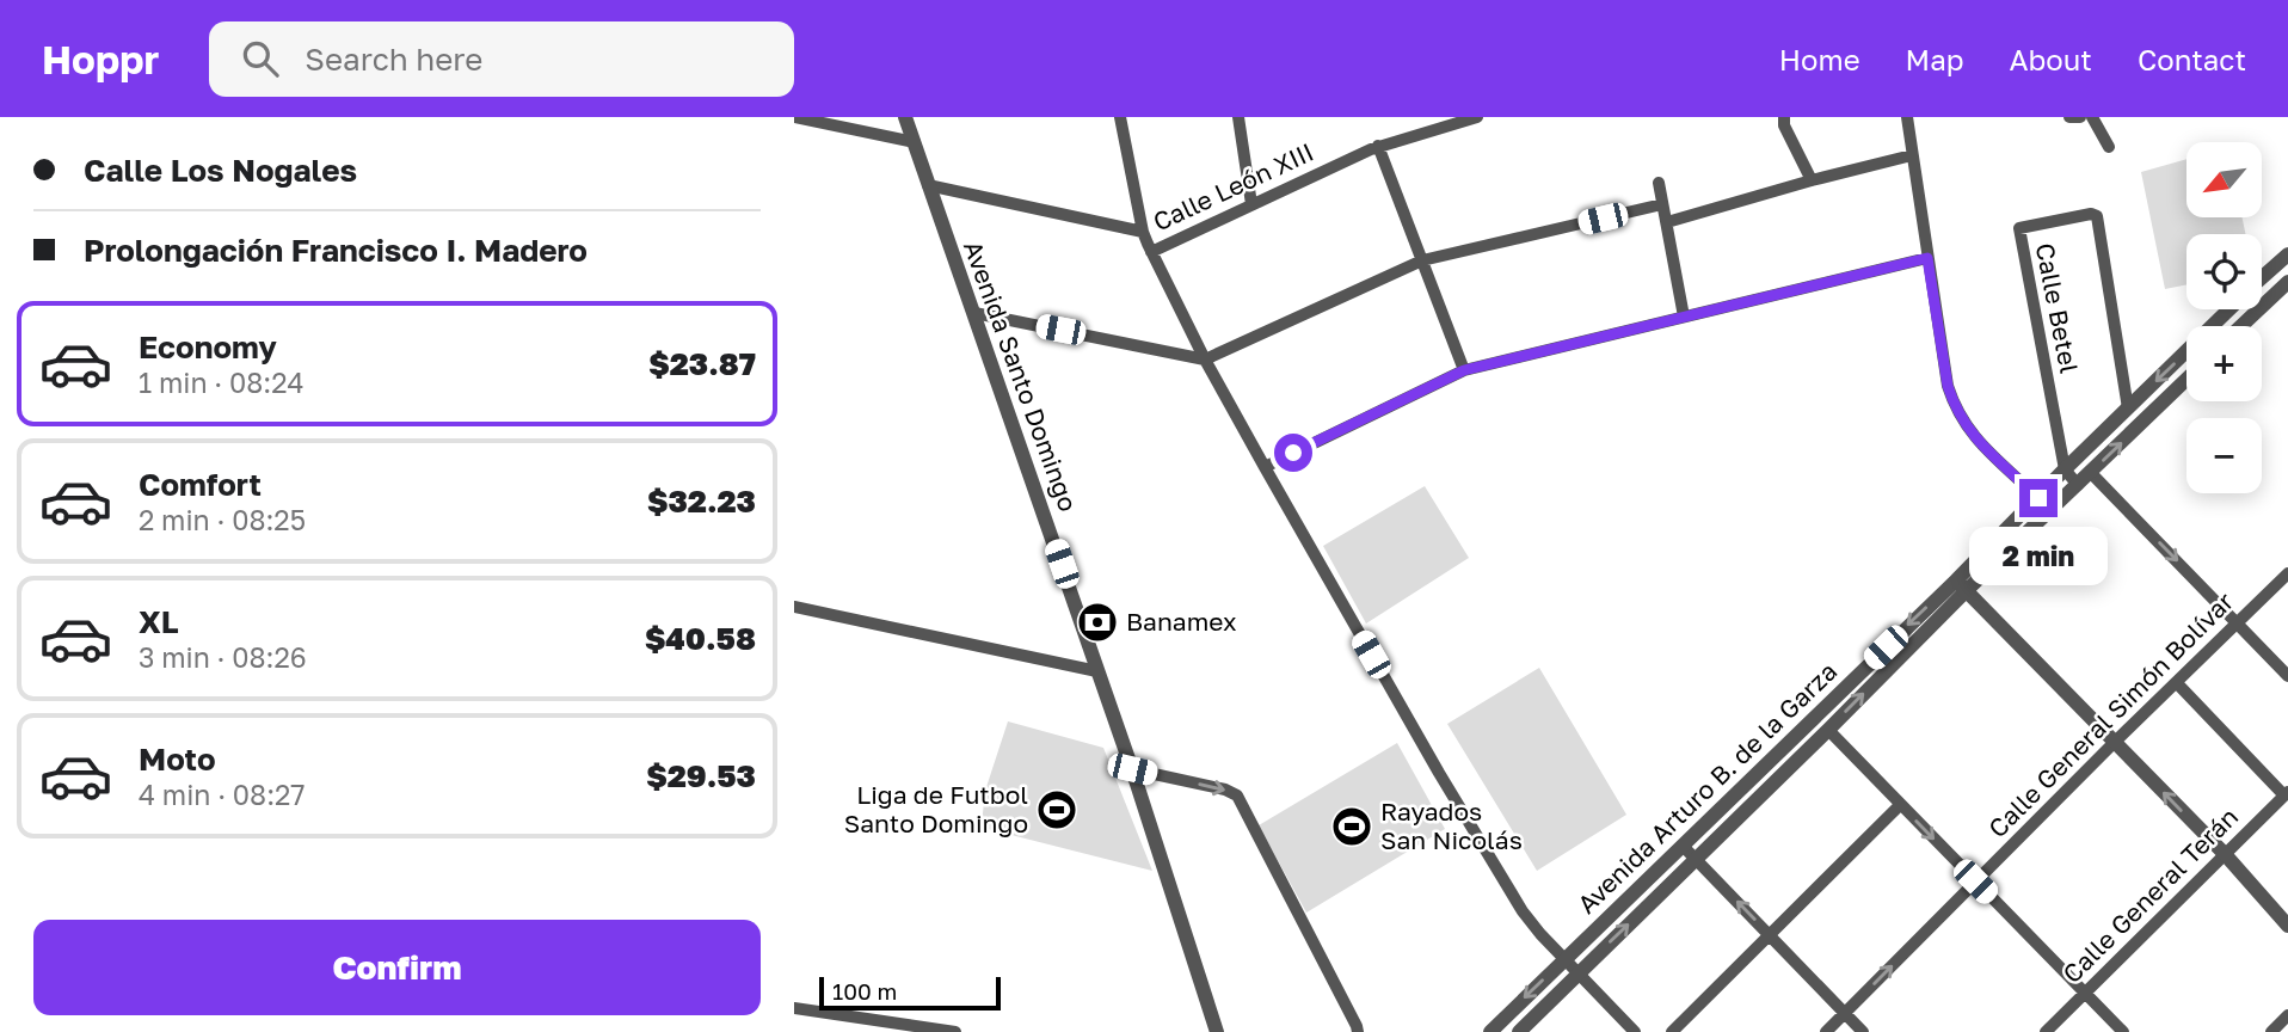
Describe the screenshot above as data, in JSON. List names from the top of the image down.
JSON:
{
  "streets": {
    "street": [
      "Calle León XIII",
      "Calle Betel",
      "Avenida Santo Domingo",
      "Calle General Simón Bolívar",
      "Avenida Arturo B. de la Garza",
      "Calle General Terán"
    ]
  },
  "crossings": [
    ["Calle León XIII", "Avenida Santo Domingo"],
    ["Calle Betel", "Avenida Arturo B. de la Garza"]
  ],
  "places": {
    "bank": ["Banamex"],
    "sports": ["Liga de Futbol Santo Domingo", "Rayados San Nicolás"]
  },
  "scale_bar": "100 m",
  "north": "bottom left",
  "page": {
    "header": "Hoppr",
    "search": "Search here",
    "nav": [
      "Home",
      "Map",
      "About",
      "Contact"
    ],
    "banner": ["Calle Los Nogales", "Prolongación Francisco I. Madero"],
    "map_buttons": ["+", "−"],
    "list": [
      {
        "name": "Economy",
        "note": "1 min · 08:24",
        "value": "$23.87"
      },
      {
        "name": "Comfort",
        "note": "2 min · 08:25",
        "value": "$32.23"
      },
      {
        "name": "XL",
        "note": "3 min · 08:26",
        "value": "$40.58"
      },
      {
        "name": "Moto",
        "note": "4 min · 08:27",
        "value": "$29.53"
      }
    ],
    "bubble": "2 min",
    "buttons": "Confirm",
    "scale": "100 m"
  }
}
